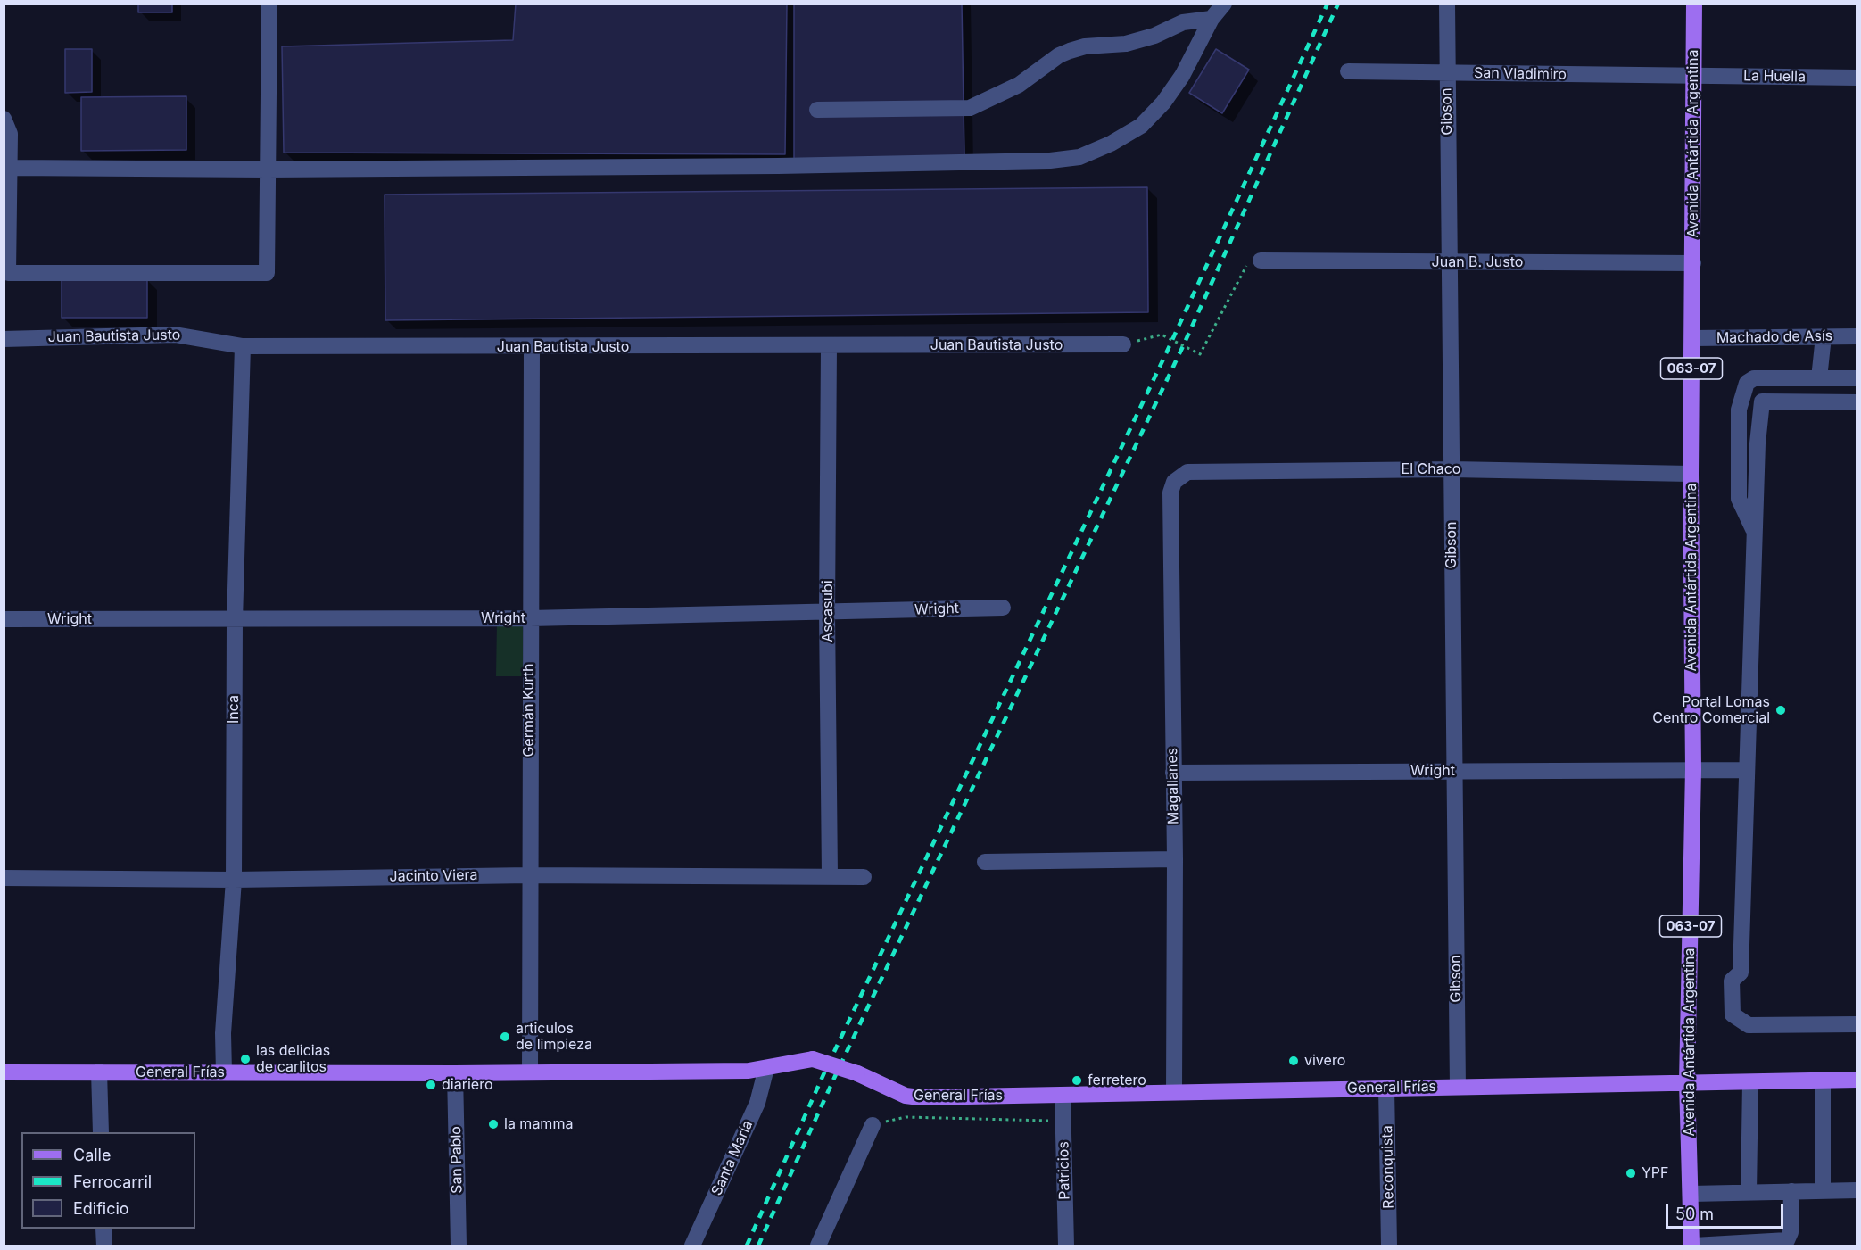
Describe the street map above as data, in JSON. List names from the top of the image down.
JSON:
{
  "streets": {
    "main road": ["Avenida Antártida Argentina", "063-07", "General Frías"],
    "street": [
      "San Vladimiro",
      "La Huella",
      "Gibson",
      "Juan B. Justo",
      "Juan Bautista Justo",
      "Machado de Asís",
      "El Chaco",
      "Wright",
      "Ascasubi",
      "Inca",
      "Germán Kurth",
      "Magallanes",
      "Jacinto Viera",
      "Santa María",
      "San Pablo",
      "Reconquista",
      "Patricios"
    ]
  },
  "crossings": [
    ["San Vladimiro", "La Huella"],
    ["San Vladimiro", "Gibson"],
    ["San Vladimiro", "Avenida Antártida Argentina"],
    ["La Huella", "Avenida Antártida Argentina"],
    ["Gibson", "Juan B. Justo"],
    ["Gibson", "El Chaco"],
    ["Gibson", "Wright"],
    ["Gibson", "General Frías"],
    ["Avenida Antártida Argentina", "Juan B. Justo"],
    ["Avenida Antártida Argentina", "Machado de Asís"],
    ["Avenida Antártida Argentina", "El Chaco"],
    ["Avenida Antártida Argentina", "Wright"],
    ["Avenida Antártida Argentina", "General Frías"],
    ["Juan Bautista Justo", "Ascasubi"],
    ["Juan Bautista Justo", "Inca"],
    ["Juan Bautista Justo", "Germán Kurth"],
    ["El Chaco", "Magallanes"],
    ["Wright", "Ascasubi"],
    ["Wright", "Inca"],
    ["Wright", "Germán Kurth"],
    ["Wright", "Magallanes"],
    ["Ascasubi", "Jacinto Viera"],
    ["Inca", "Jacinto Viera"],
    ["Inca", "General Frías"],
    ["Germán Kurth", "Jacinto Viera"],
    ["Germán Kurth", "General Frías"],
    ["Magallanes", "General Frías"],
    ["General Frías", "Santa María"],
    ["General Frías", "San Pablo"],
    ["General Frías", "Reconquista"],
    ["General Frías", "Patricios"]
  ],
  "places": [
    "Portal Lomas Centro Comercial",
    "articulos de limpieza",
    "las delicias de carlitos",
    "vivero",
    "ferretero",
    "diariero",
    "la mamma",
    "YPF"
  ],
  "legend": ["Calle", "Ferrocarril", "Edificio"],
  "scale_bar": "50 m"
}
